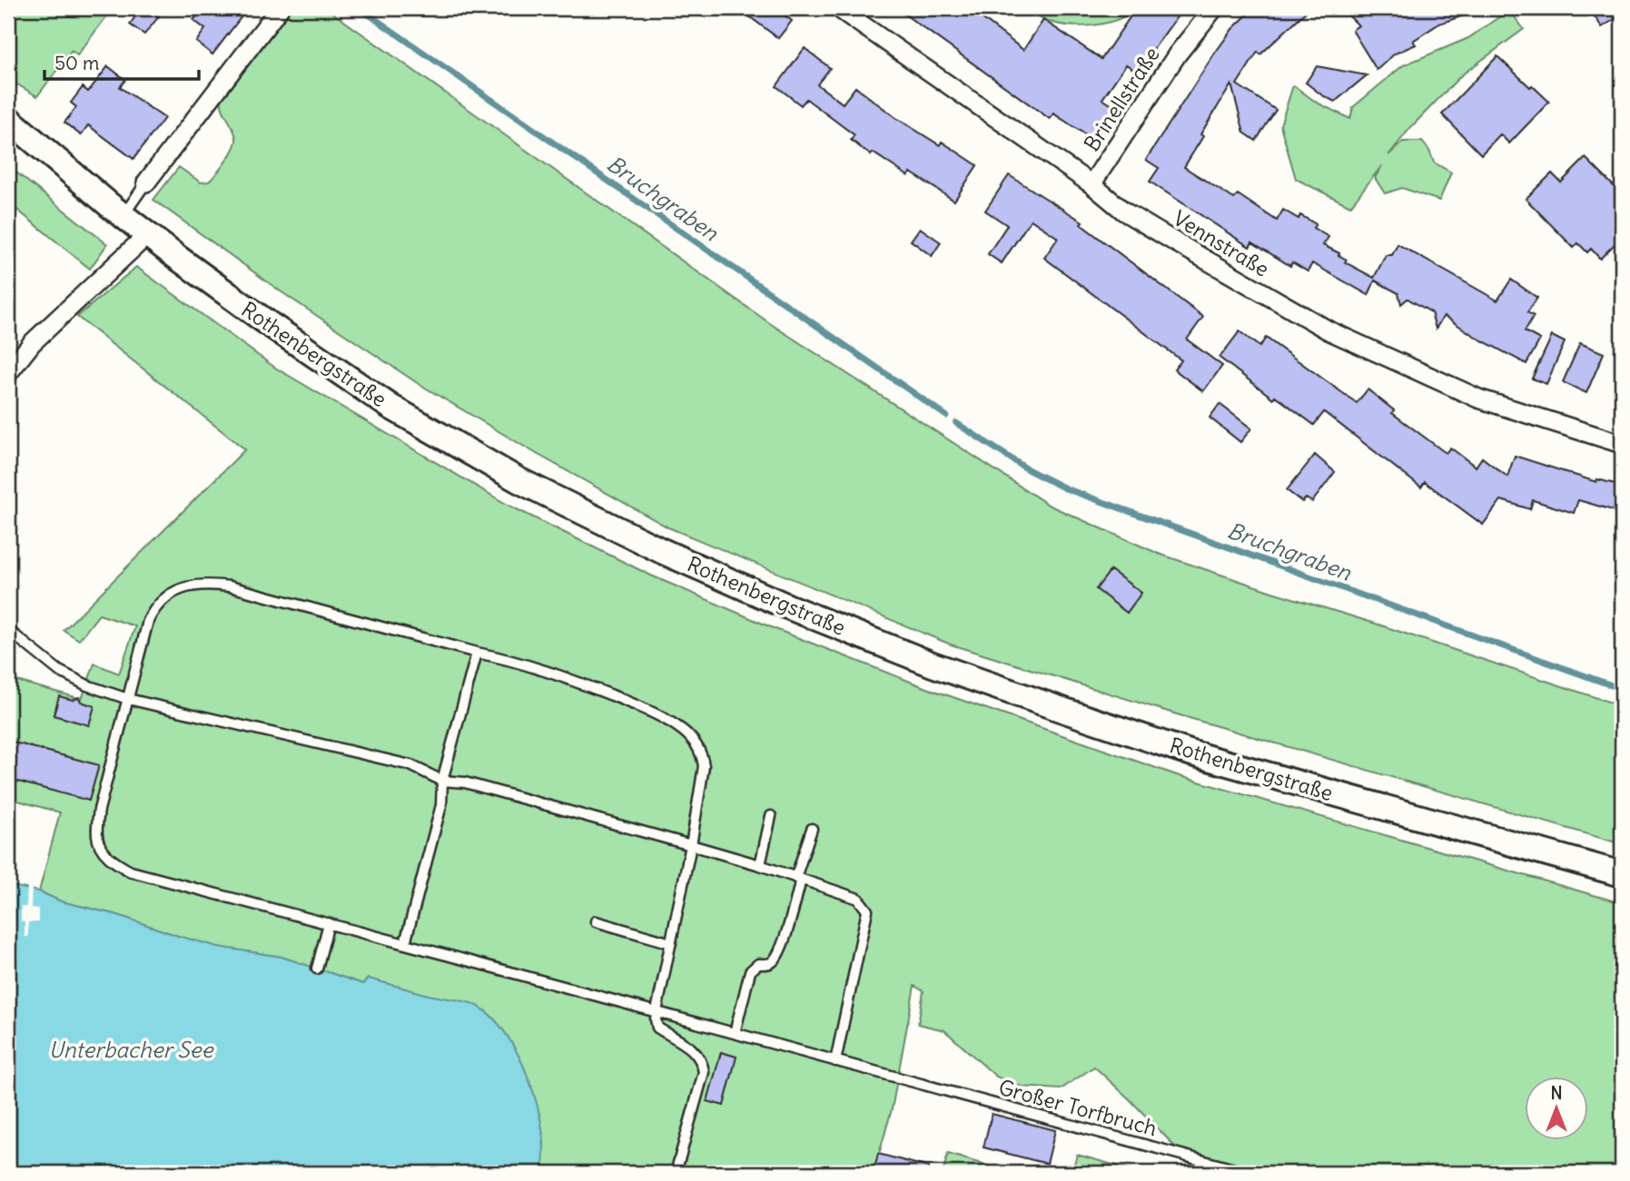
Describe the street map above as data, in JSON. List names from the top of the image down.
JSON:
{
  "streets": {
    "main road": ["Rothenbergstraße"],
    "street": ["Brinellstraße", "Vennstraße"],
    "lane": ["Großer Torfbruch"]
  },
  "crossings": [
    ["Brinellstraße", "Vennstraße"]
  ],
  "water": ["Bruchgraben", "Unterbacher See"],
  "scale_bar": "50 m",
  "north": "top"
}
